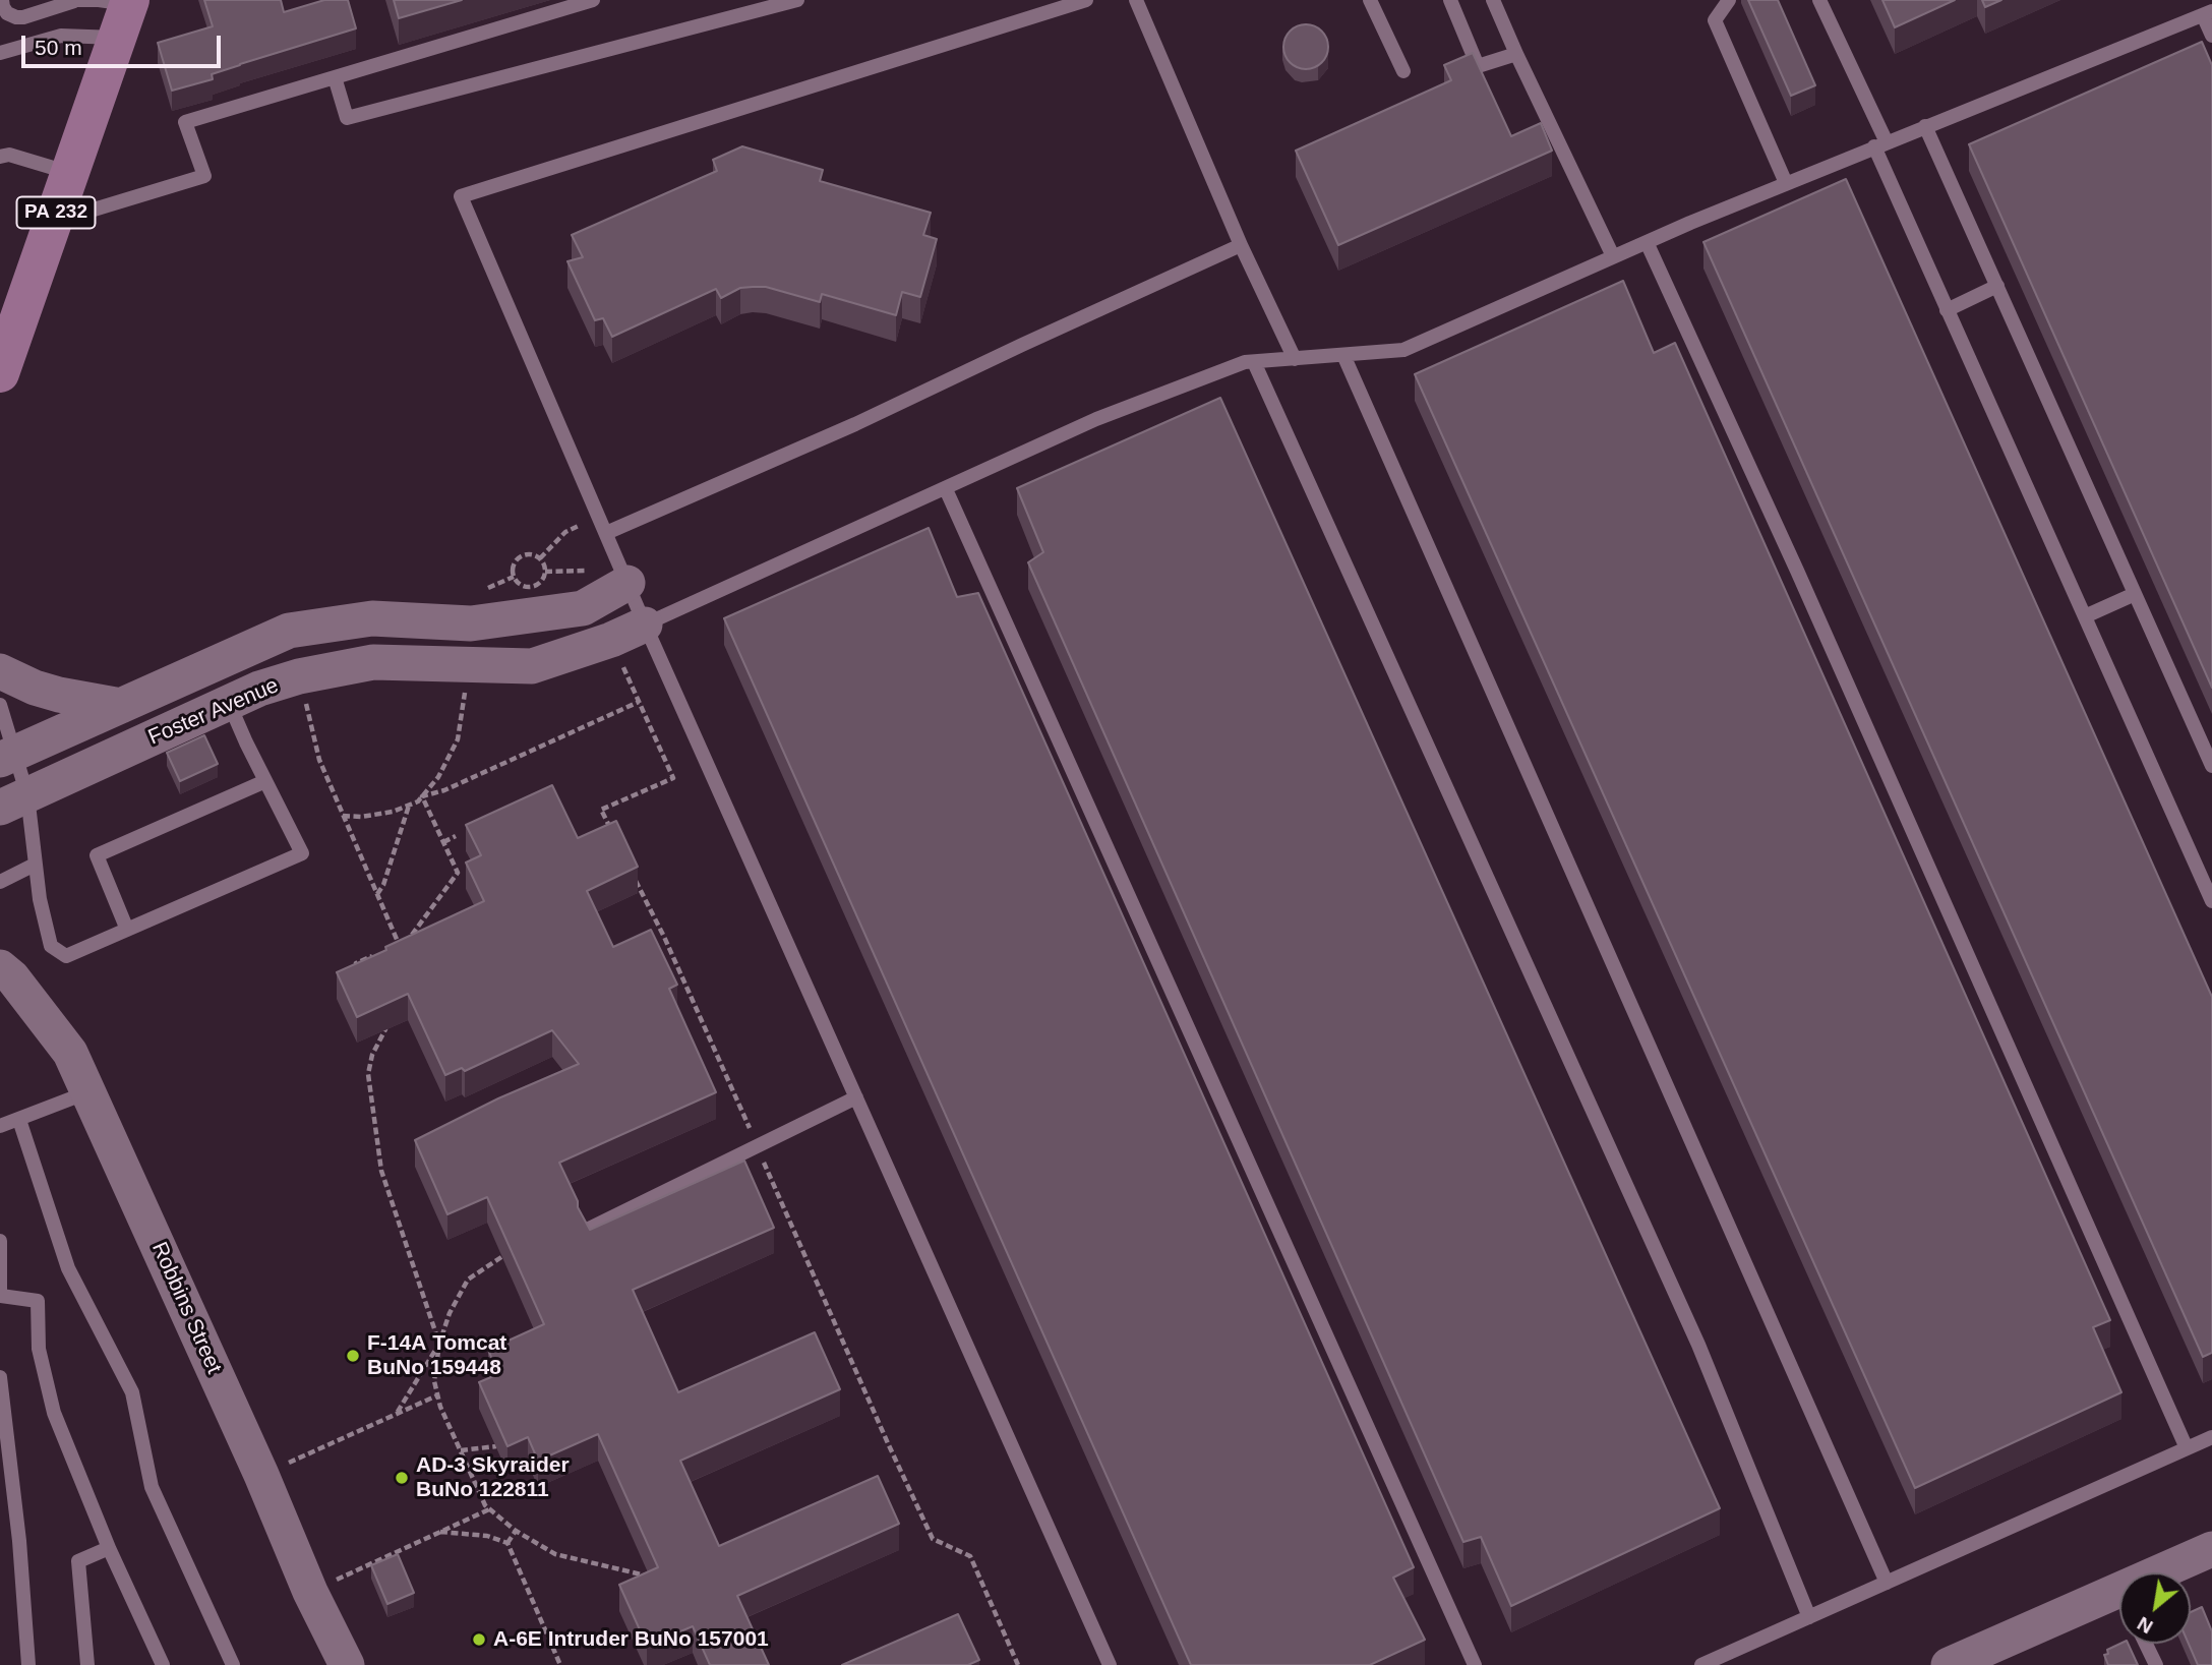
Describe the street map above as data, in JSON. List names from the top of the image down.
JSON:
{
  "streets": {
    "main road": ["PA 232"],
    "street": ["Foster Avenue", "Robbins Street"]
  },
  "places": ["F-14A Tomcat BuNo 159448", "AD-3 Skyraider BuNo 122811", "A-6E Intruder BuNo 157001"],
  "scale_bar": "50 m",
  "north": "bottom left"
}
